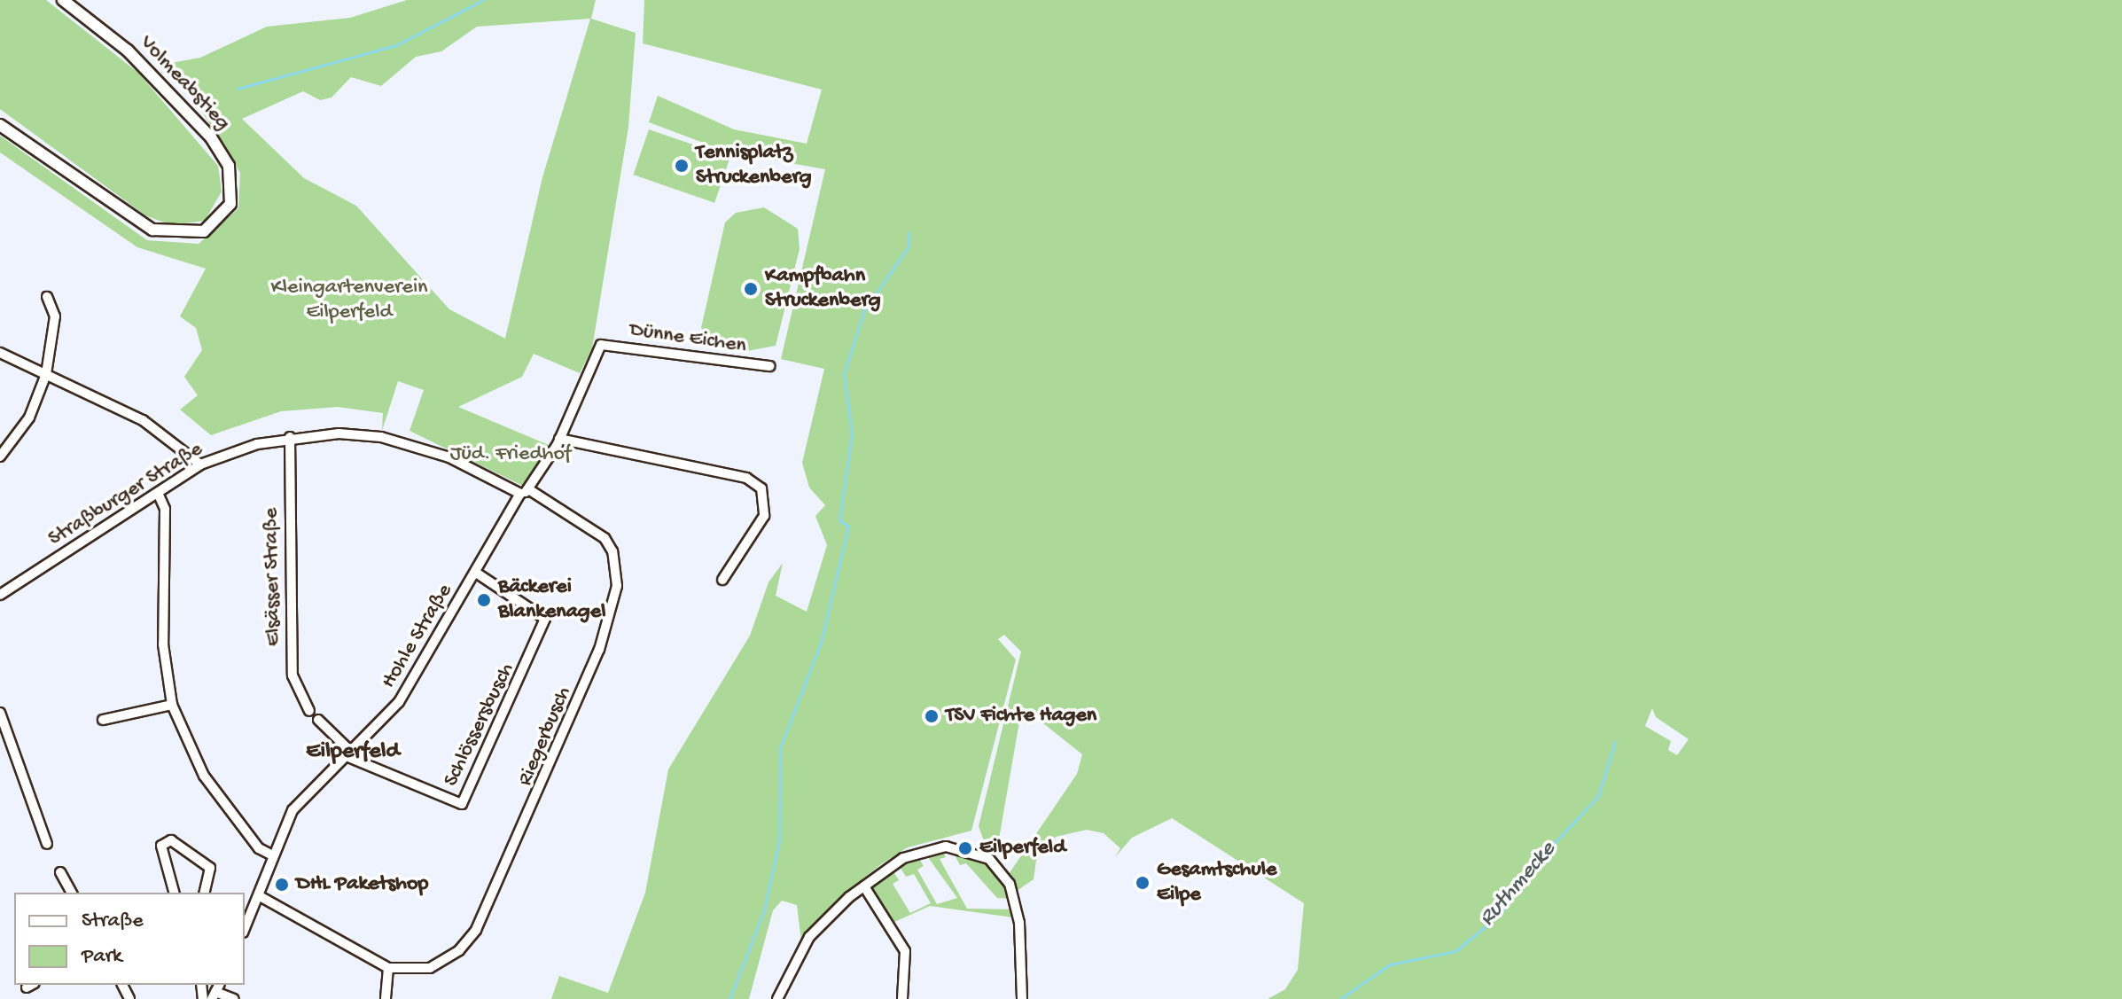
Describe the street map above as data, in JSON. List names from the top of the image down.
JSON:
{
  "streets": {
    "main road": ["Volmeabstieg"],
    "street": [
      "Dünne Eichen",
      "Straßburger Straße",
      "Elsässer Straße",
      "Hohle Straße",
      "Schlössersbusch",
      "Riegerbusch"
    ]
  },
  "crossings": [
    ["Dünne Eichen", "Hohle Straße"],
    ["Straßburger Straße", "Elsässer Straße"],
    ["Straßburger Straße", "Hohle Straße"],
    ["Straßburger Straße", "Riegerbusch"],
    ["Hohle Straße", "Schlössersbusch"],
    ["Hohle Straße", "Riegerbusch"]
  ],
  "districts": ["Eilperfeld"],
  "water": ["Ruthmecke"],
  "parks": ["Kleingartenverein Eilperfeld", "Jüd. Friedhof"],
  "places": [
    "Tennisplatz Struckenberg",
    "Kampfbahn Struckenberg",
    "Bäckerei Blankenagel",
    "TSV Fichte Hagen",
    "Eilperfeld",
    "Gesamtschule Eilpe",
    "DHL Paketshop"
  ],
  "legend": ["Straße", "Park"]
}
